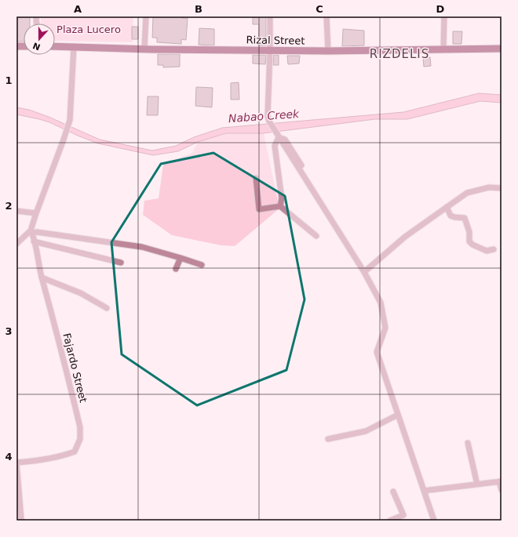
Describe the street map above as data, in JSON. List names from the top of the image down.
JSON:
{
  "streets": {
    "main road": ["Rizal Street"],
    "street": ["Fajardo Street"]
  },
  "districts": ["RIZDELIS"],
  "water": ["Nabao Creek"],
  "parks": ["Plaza Lucero"],
  "north": "bottom",
  "grid": {
    "columns": [
      "A",
      "B",
      "C",
      "D"
    ],
    "rows": [
      "1",
      "2",
      "3",
      "4"
    ]
  }
}
